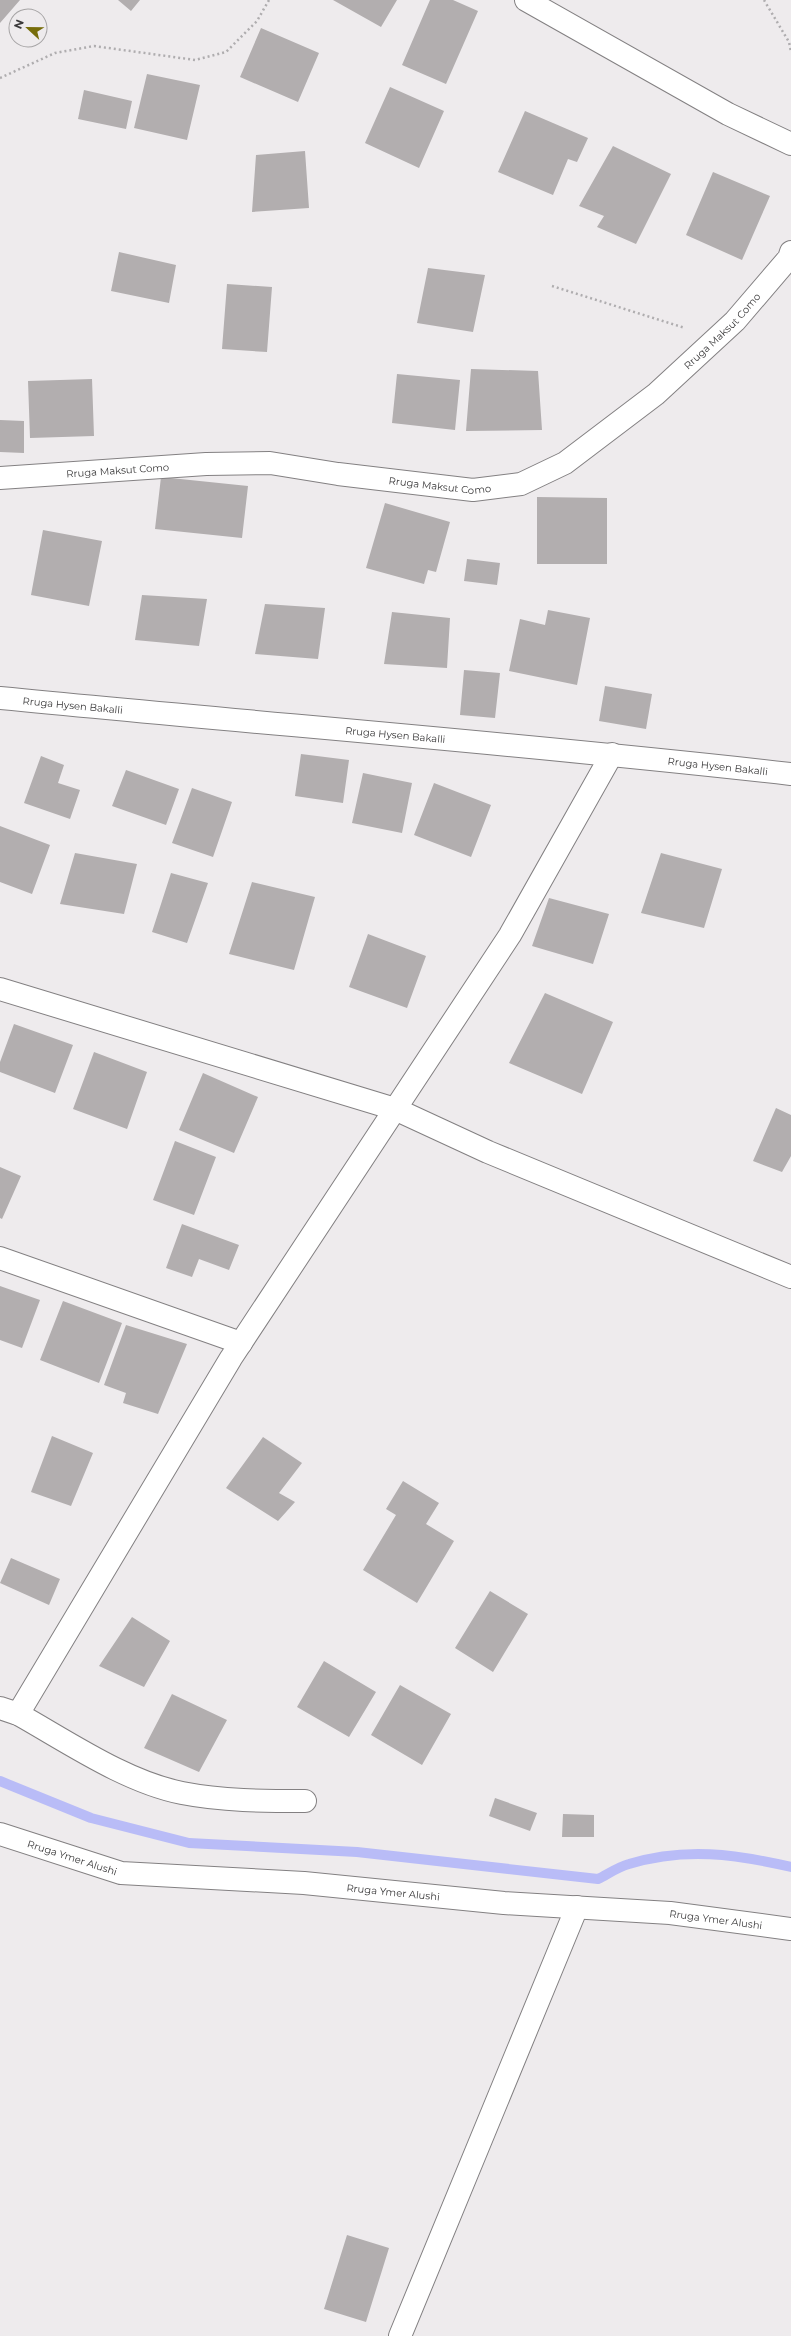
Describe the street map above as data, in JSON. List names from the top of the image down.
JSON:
{
  "streets": {
    "street": ["Rruga Maksut Como", "Rruga Hysen Bakalli", "Rruga Ymer Alushi"]
  },
  "north": "left"
}
